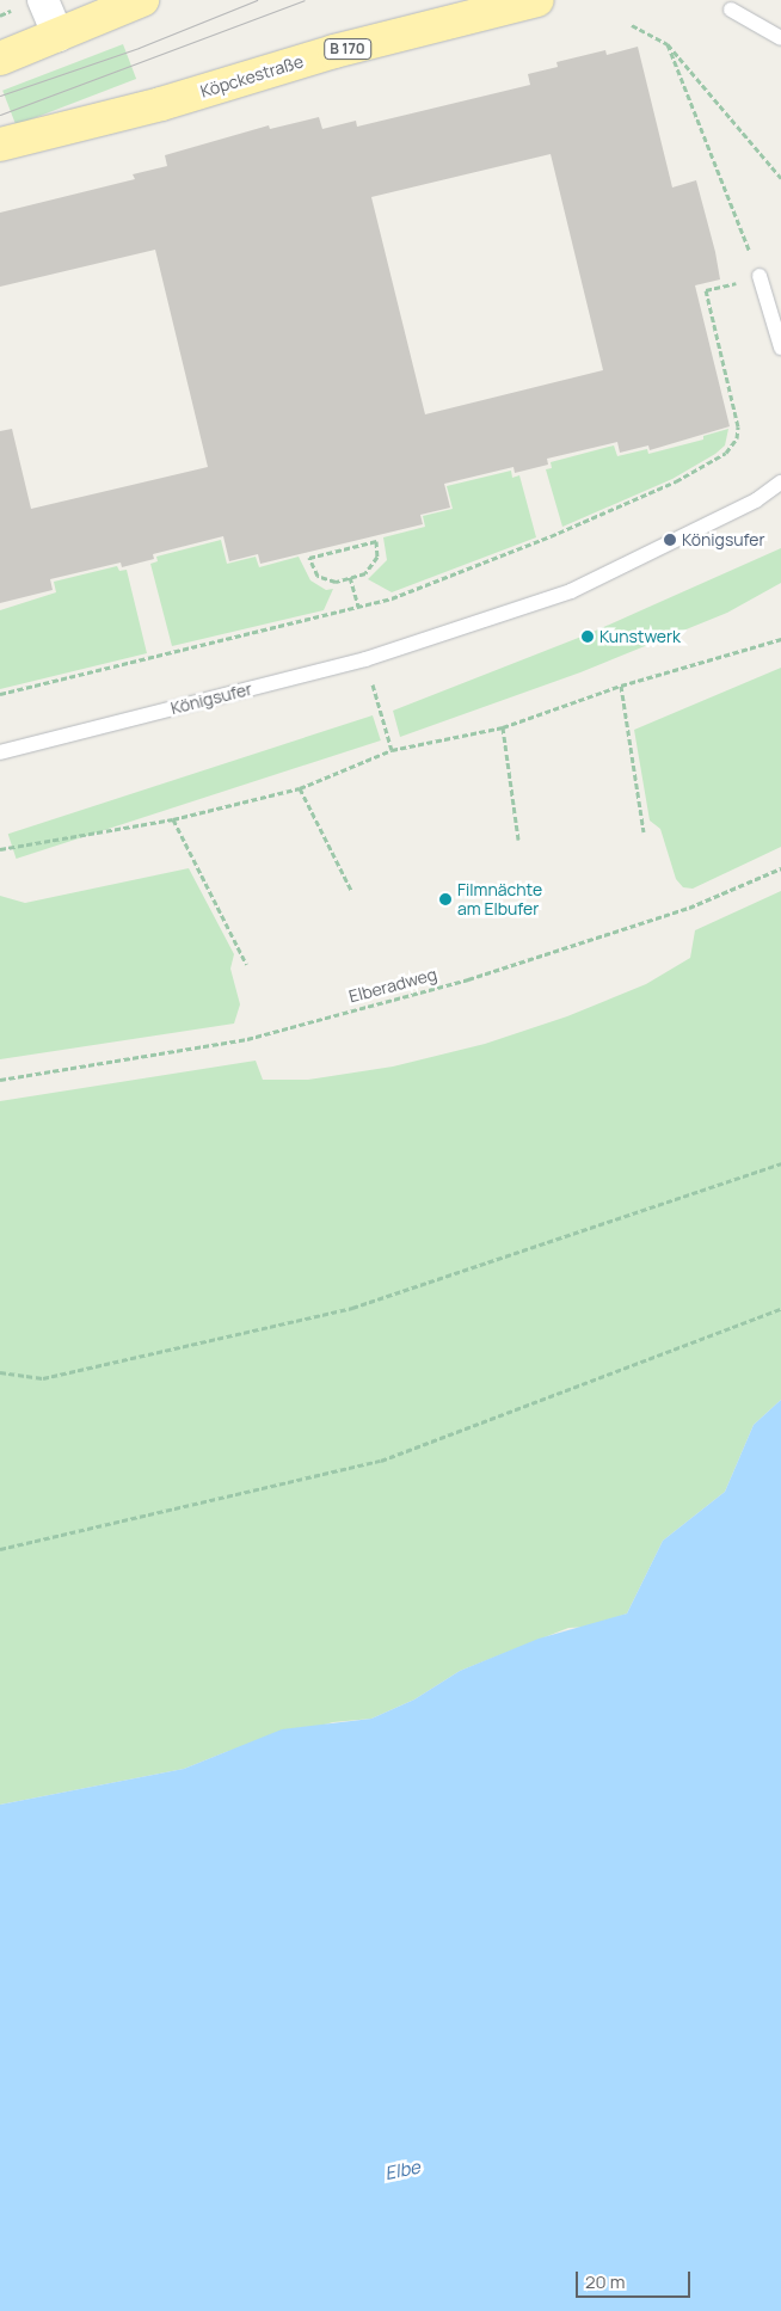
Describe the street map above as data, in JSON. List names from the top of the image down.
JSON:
{
  "streets": {
    "main road": ["B 170", "Köpckestraße"],
    "lane": ["Königsufer"],
    "path": ["Elberadweg"]
  },
  "water": ["Elbe"],
  "places": ["Königsufer", "Kunstwerk", "Filmnächte am Elbufer"],
  "scale_bar": "20 m"
}
